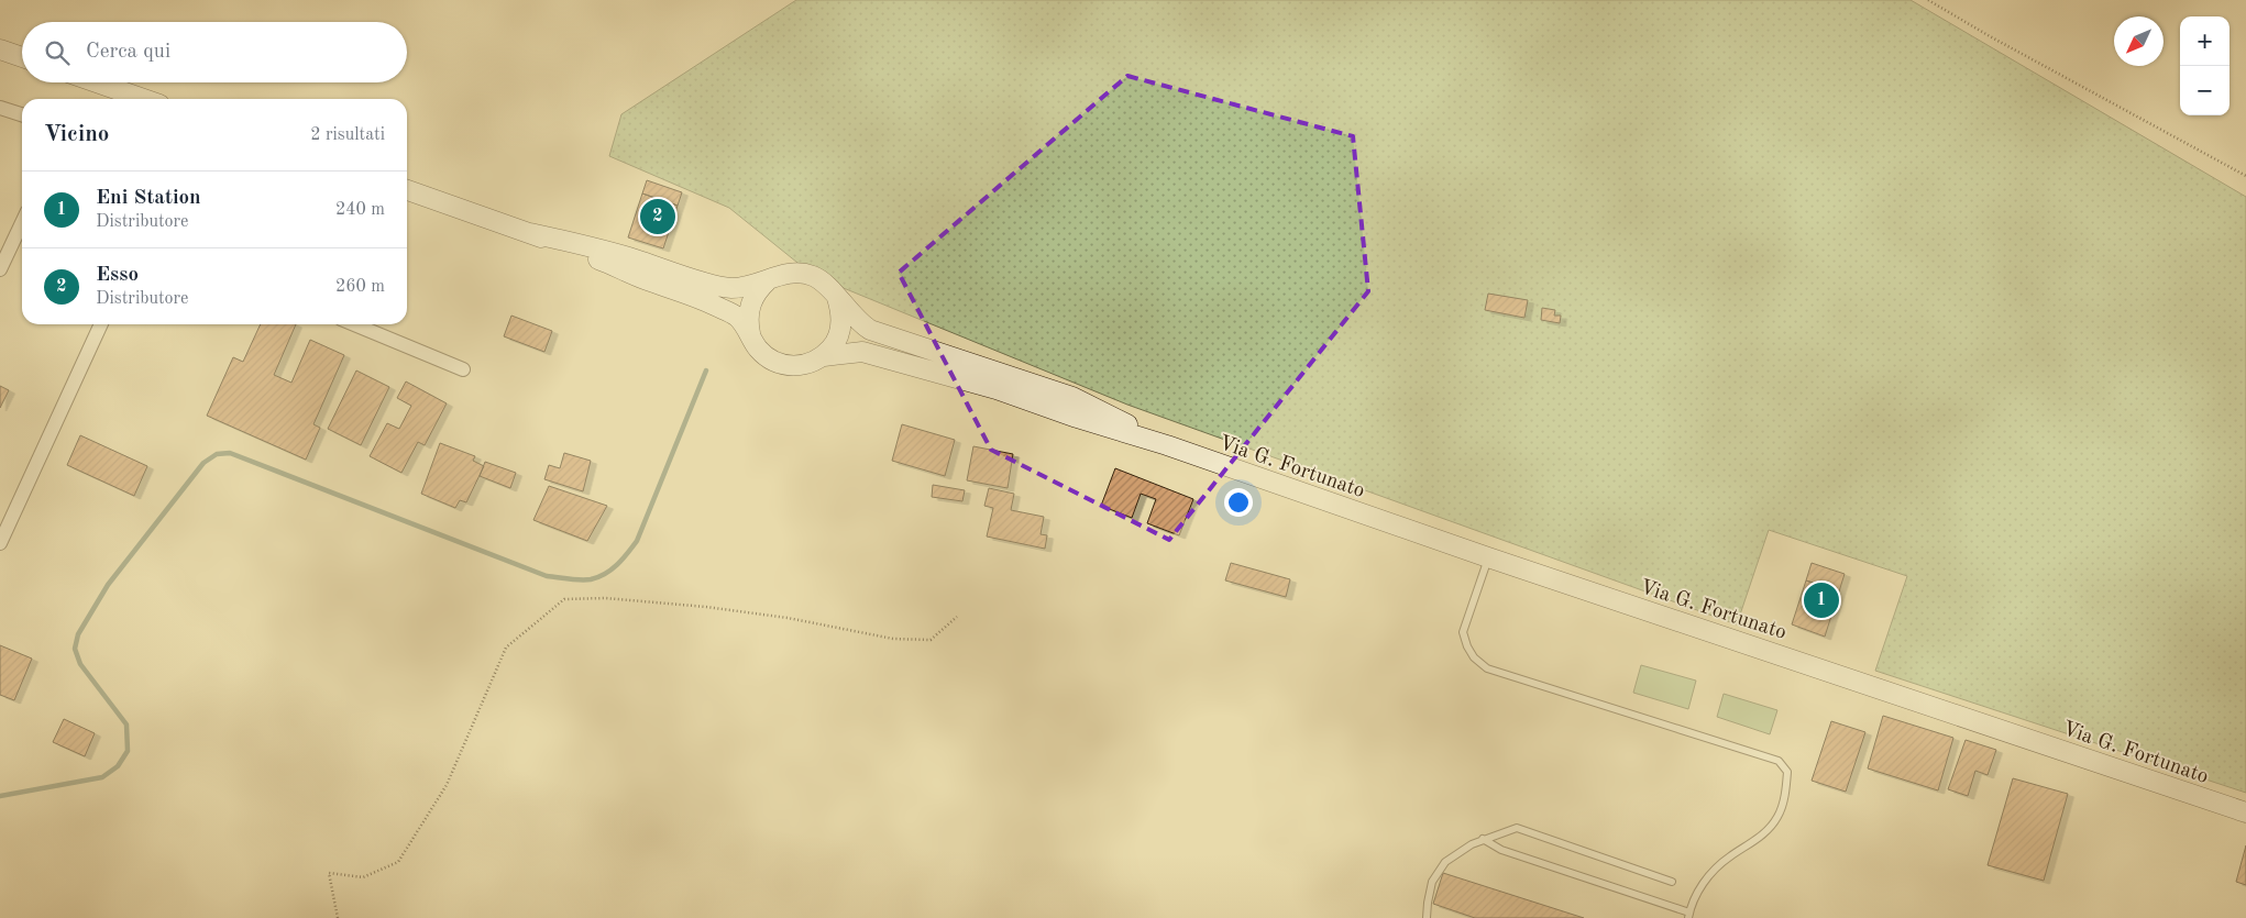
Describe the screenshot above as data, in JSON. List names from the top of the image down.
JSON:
{
  "streets": {
    "main road": ["Via G. Fortunato"]
  },
  "north": "bottom left",
  "page": {
    "map_buttons": ["+", "−"],
    "search": "Cerca qui",
    "heading": ["Vicino", "2 risultati"],
    "list": [
      {
        "mark": "1",
        "name": "Eni Station",
        "note": "Distributore",
        "value": "240 m"
      },
      {
        "mark": "2",
        "name": "Esso",
        "note": "Distributore",
        "value": "260 m"
      }
    ],
    "pins": ["2", "1"]
  }
}
